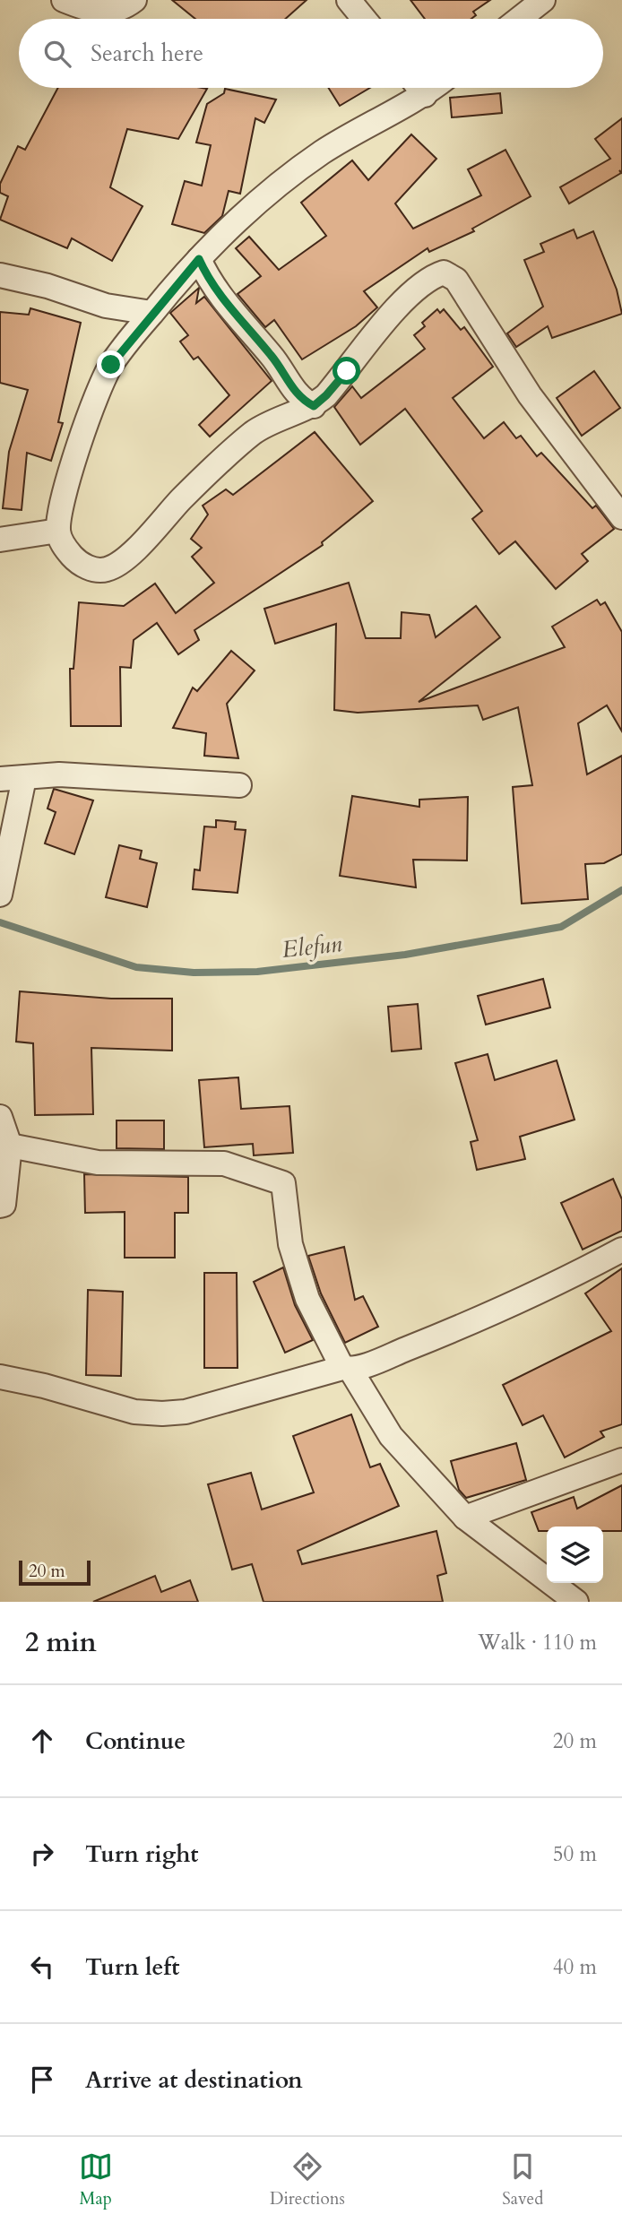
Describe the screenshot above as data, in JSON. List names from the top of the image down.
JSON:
{
  "water": ["Elefun"],
  "scale_bar": "20 m",
  "page": {
    "search": "Search here",
    "scale": "20 m",
    "heading": ["2 min", "Walk · 110 m"],
    "list": [
      ["Continue", "20 m"],
      ["Turn right", "50 m"],
      ["Turn left", "40 m"],
      "Arrive at destination"
    ],
    "nav": ["Map", "Directions", "Saved"]
  }
}
